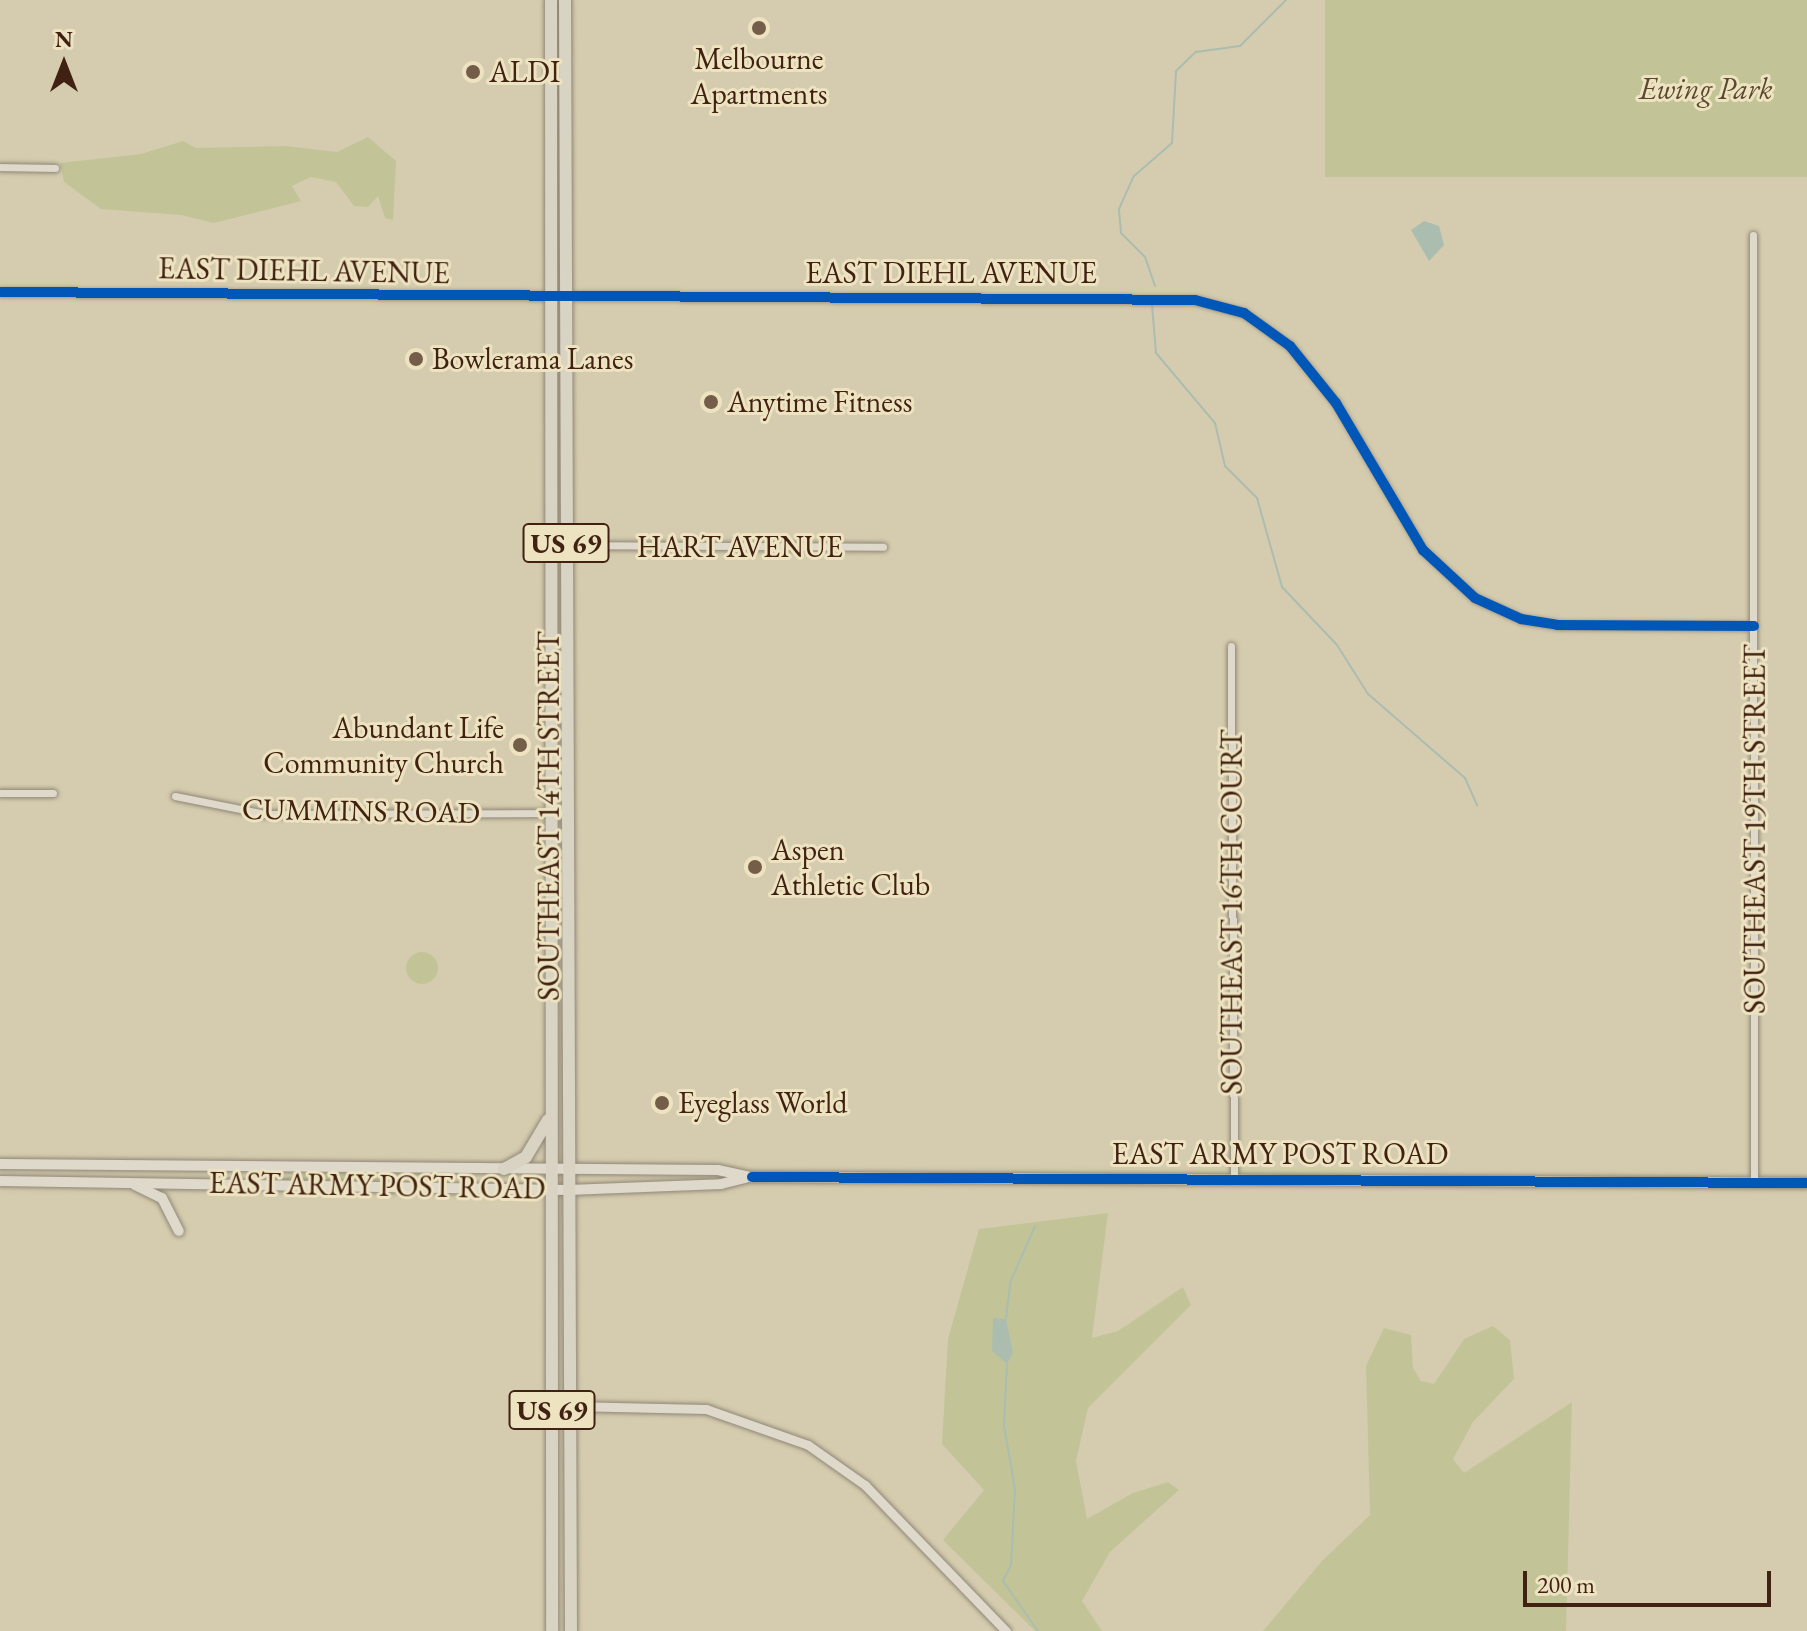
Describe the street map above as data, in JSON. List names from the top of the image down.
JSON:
{
  "streets": {
    "main road": ["US 69", "SOUTHEAST 14TH STREET", "EAST ARMY POST ROAD"],
    "street": [
      "EAST DIEHL AVENUE",
      "HART AVENUE",
      "CUMMINS ROAD",
      "SOUTHEAST 19TH STREET",
      "SOUTHEAST 16TH COURT"
    ]
  },
  "crossings": [
    ["EAST DIEHL AVENUE", "SOUTHEAST 14TH STREET"],
    ["EAST DIEHL AVENUE", "SOUTHEAST 19TH STREET"],
    ["HART AVENUE", "SOUTHEAST 14TH STREET"],
    ["CUMMINS ROAD", "SOUTHEAST 14TH STREET"],
    ["SOUTHEAST 14TH STREET", "EAST ARMY POST ROAD"],
    ["SOUTHEAST 19TH STREET", "EAST ARMY POST ROAD"],
    ["SOUTHEAST 16TH COURT", "EAST ARMY POST ROAD"]
  ],
  "parks": ["Ewing Park"],
  "places": [
    "Melbourne Apartments",
    "ALDI",
    "Bowlerama Lanes",
    "Anytime Fitness",
    "Abundant Life Community Church",
    "Aspen Athletic Club",
    "Eyeglass World"
  ],
  "scale_bar": "200 m",
  "north": "top"
}
